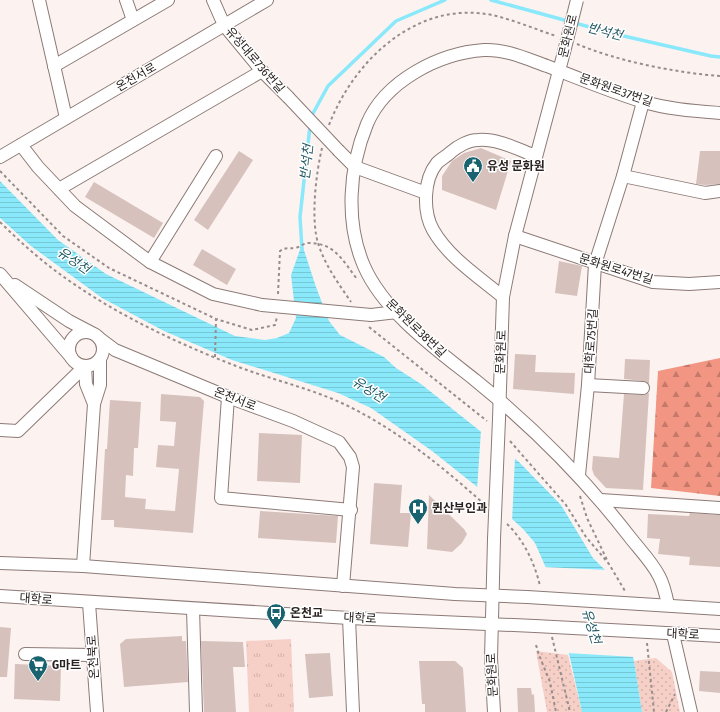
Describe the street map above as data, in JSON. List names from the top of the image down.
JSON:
{
  "streets": {
    "street": [
      "문화원로",
      "유성대로736번길",
      "온천서로",
      "문화원로37번길",
      "문화원로47번길",
      "문화원로38번길",
      "대학로75번길",
      "대학로",
      "온천북로"
    ]
  },
  "crossings": [
    ["문화원로", "문화원로37번길"],
    ["문화원로", "문화원로47번길"],
    ["문화원로", "문화원로38번길"],
    ["문화원로", "대학로"],
    ["유성대로736번길", "온천서로"],
    ["유성대로736번길", "문화원로38번길"],
    ["문화원로37번길", "문화원로38번길"],
    ["문화원로37번길", "대학로75번길"],
    ["문화원로47번길", "대학로75번길"],
    ["문화원로38번길", "대학로75번길"],
    ["대학로", "온천북로"]
  ],
  "water": ["반석천", "유성천"],
  "places": {
    "public building": ["유성 문화원"],
    "hospital": ["퀸산부인과"],
    "bus stop": ["온천교"],
    "supermarket": ["G마트"]
  }
}
